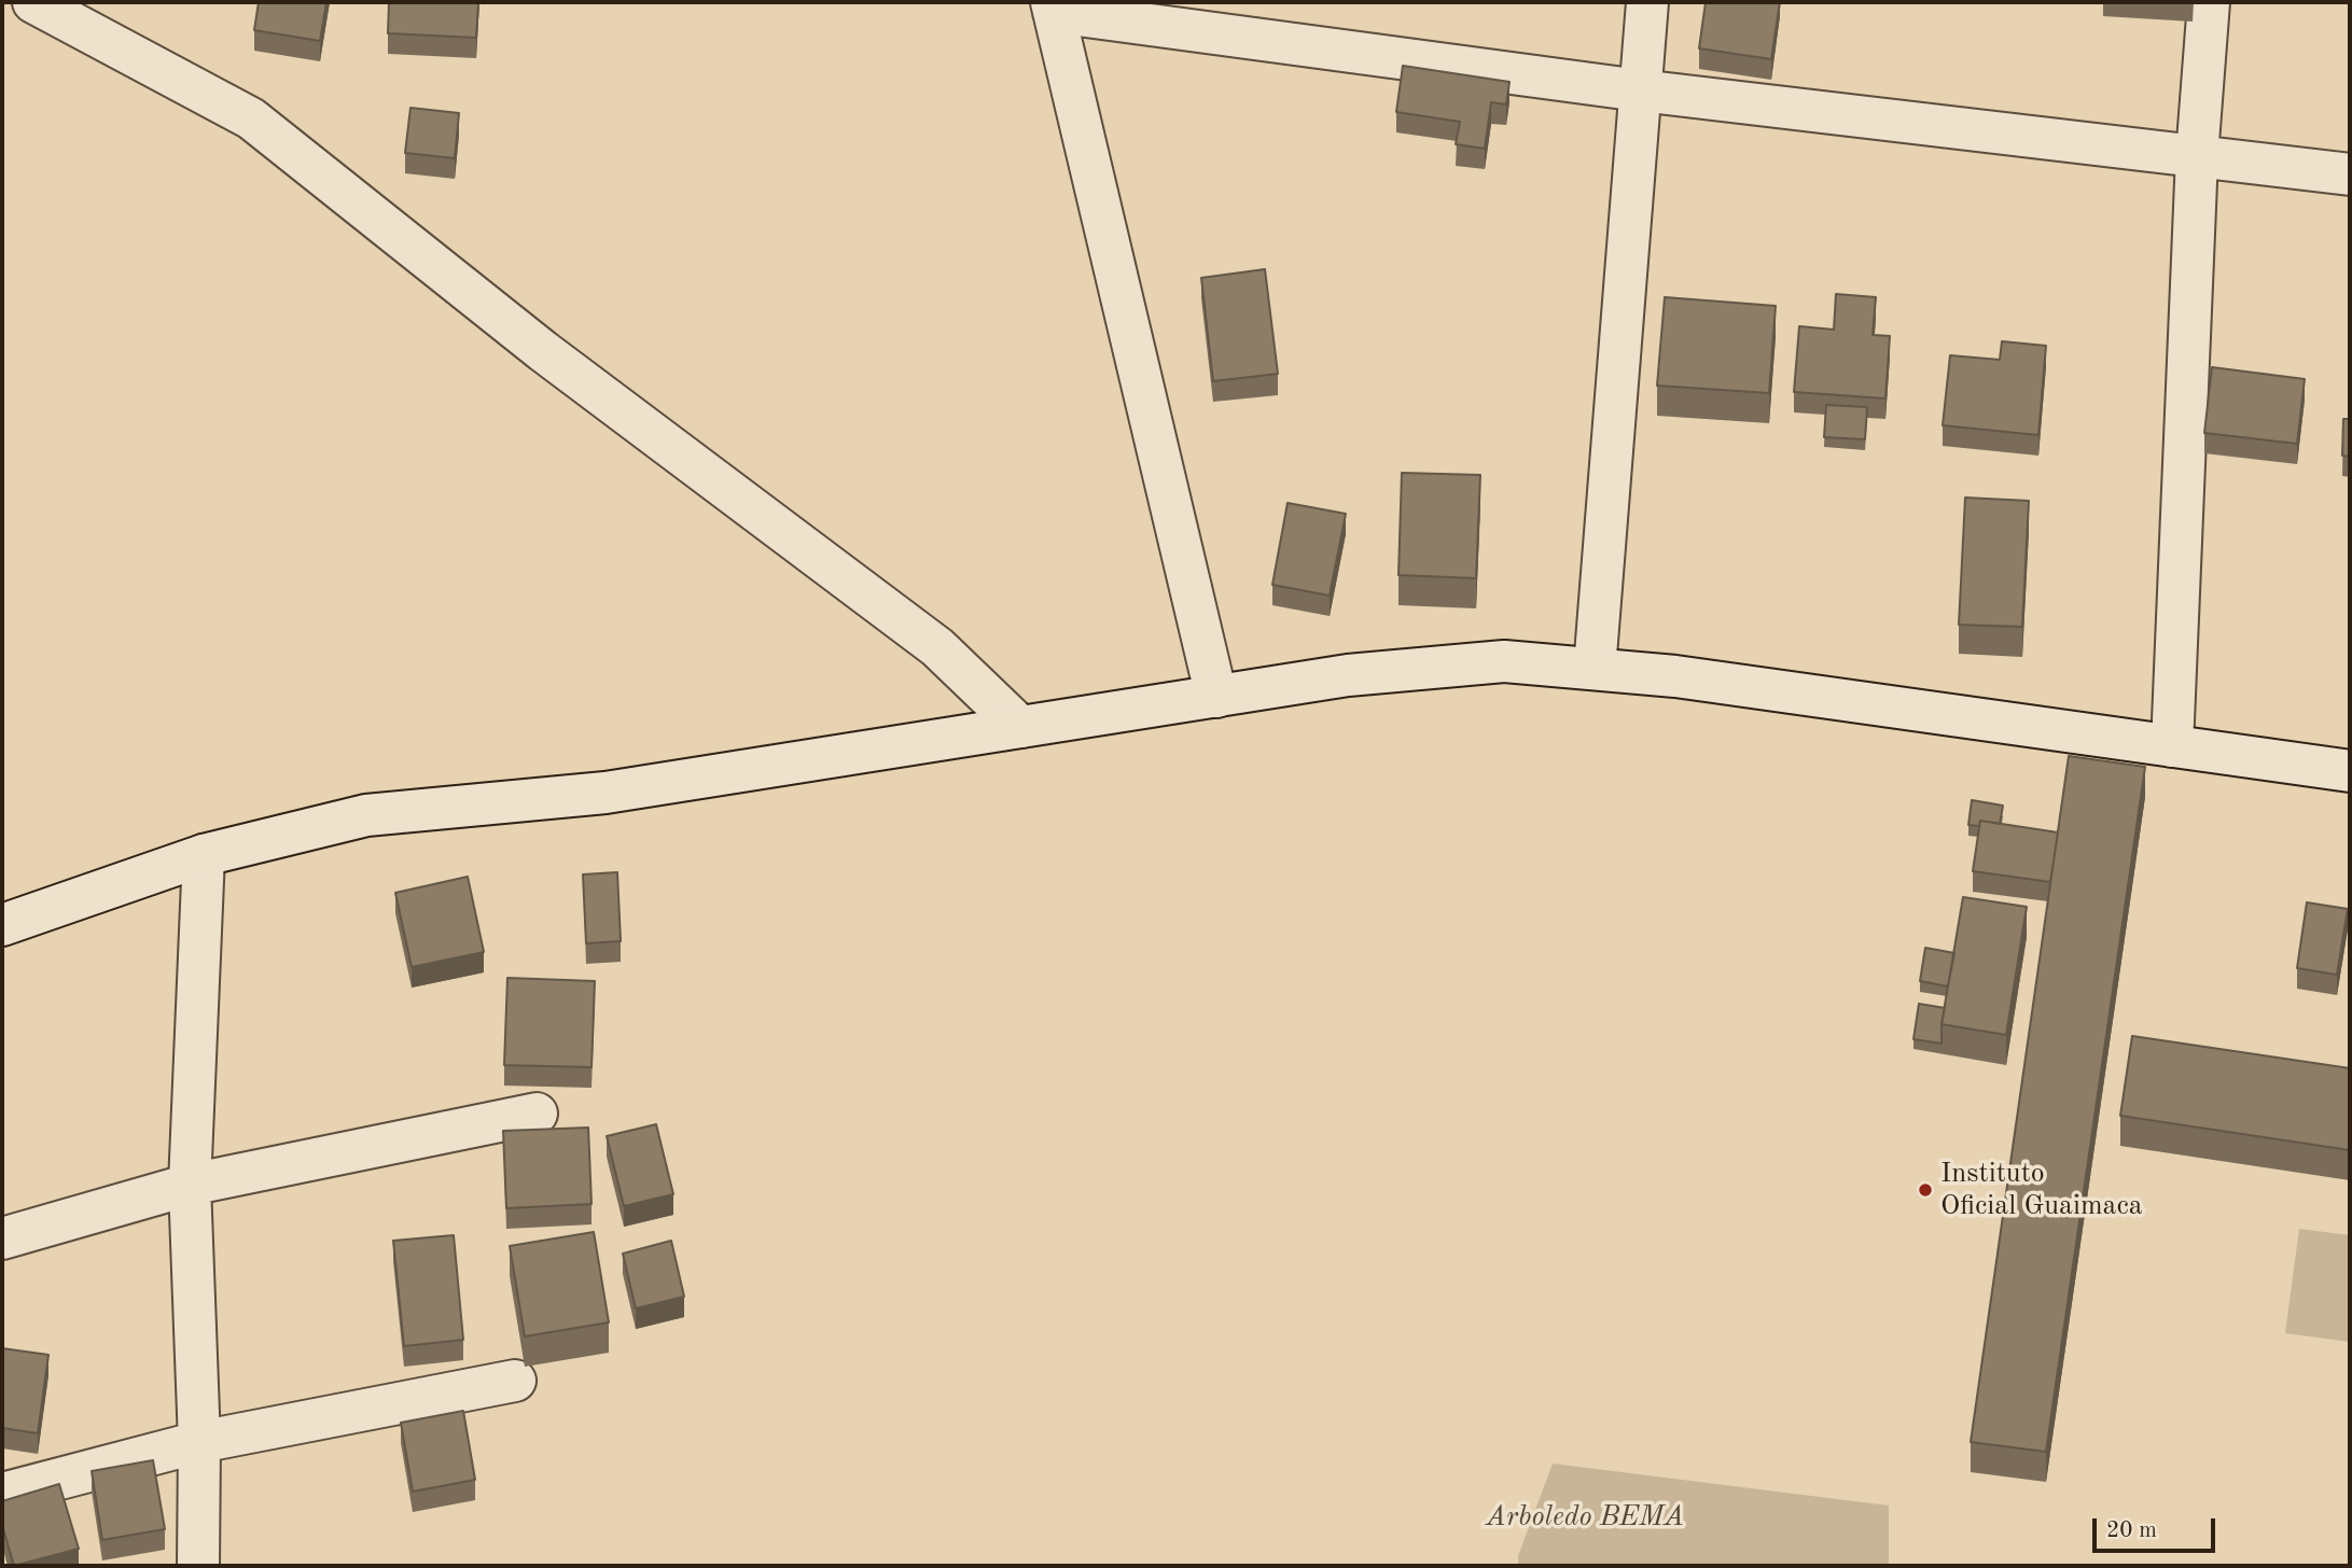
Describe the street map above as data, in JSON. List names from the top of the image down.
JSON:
{
  "parks": ["Arboledo BEMA"],
  "places": ["Instituto Oficial Guaimaca"],
  "scale_bar": "20 m"
}
